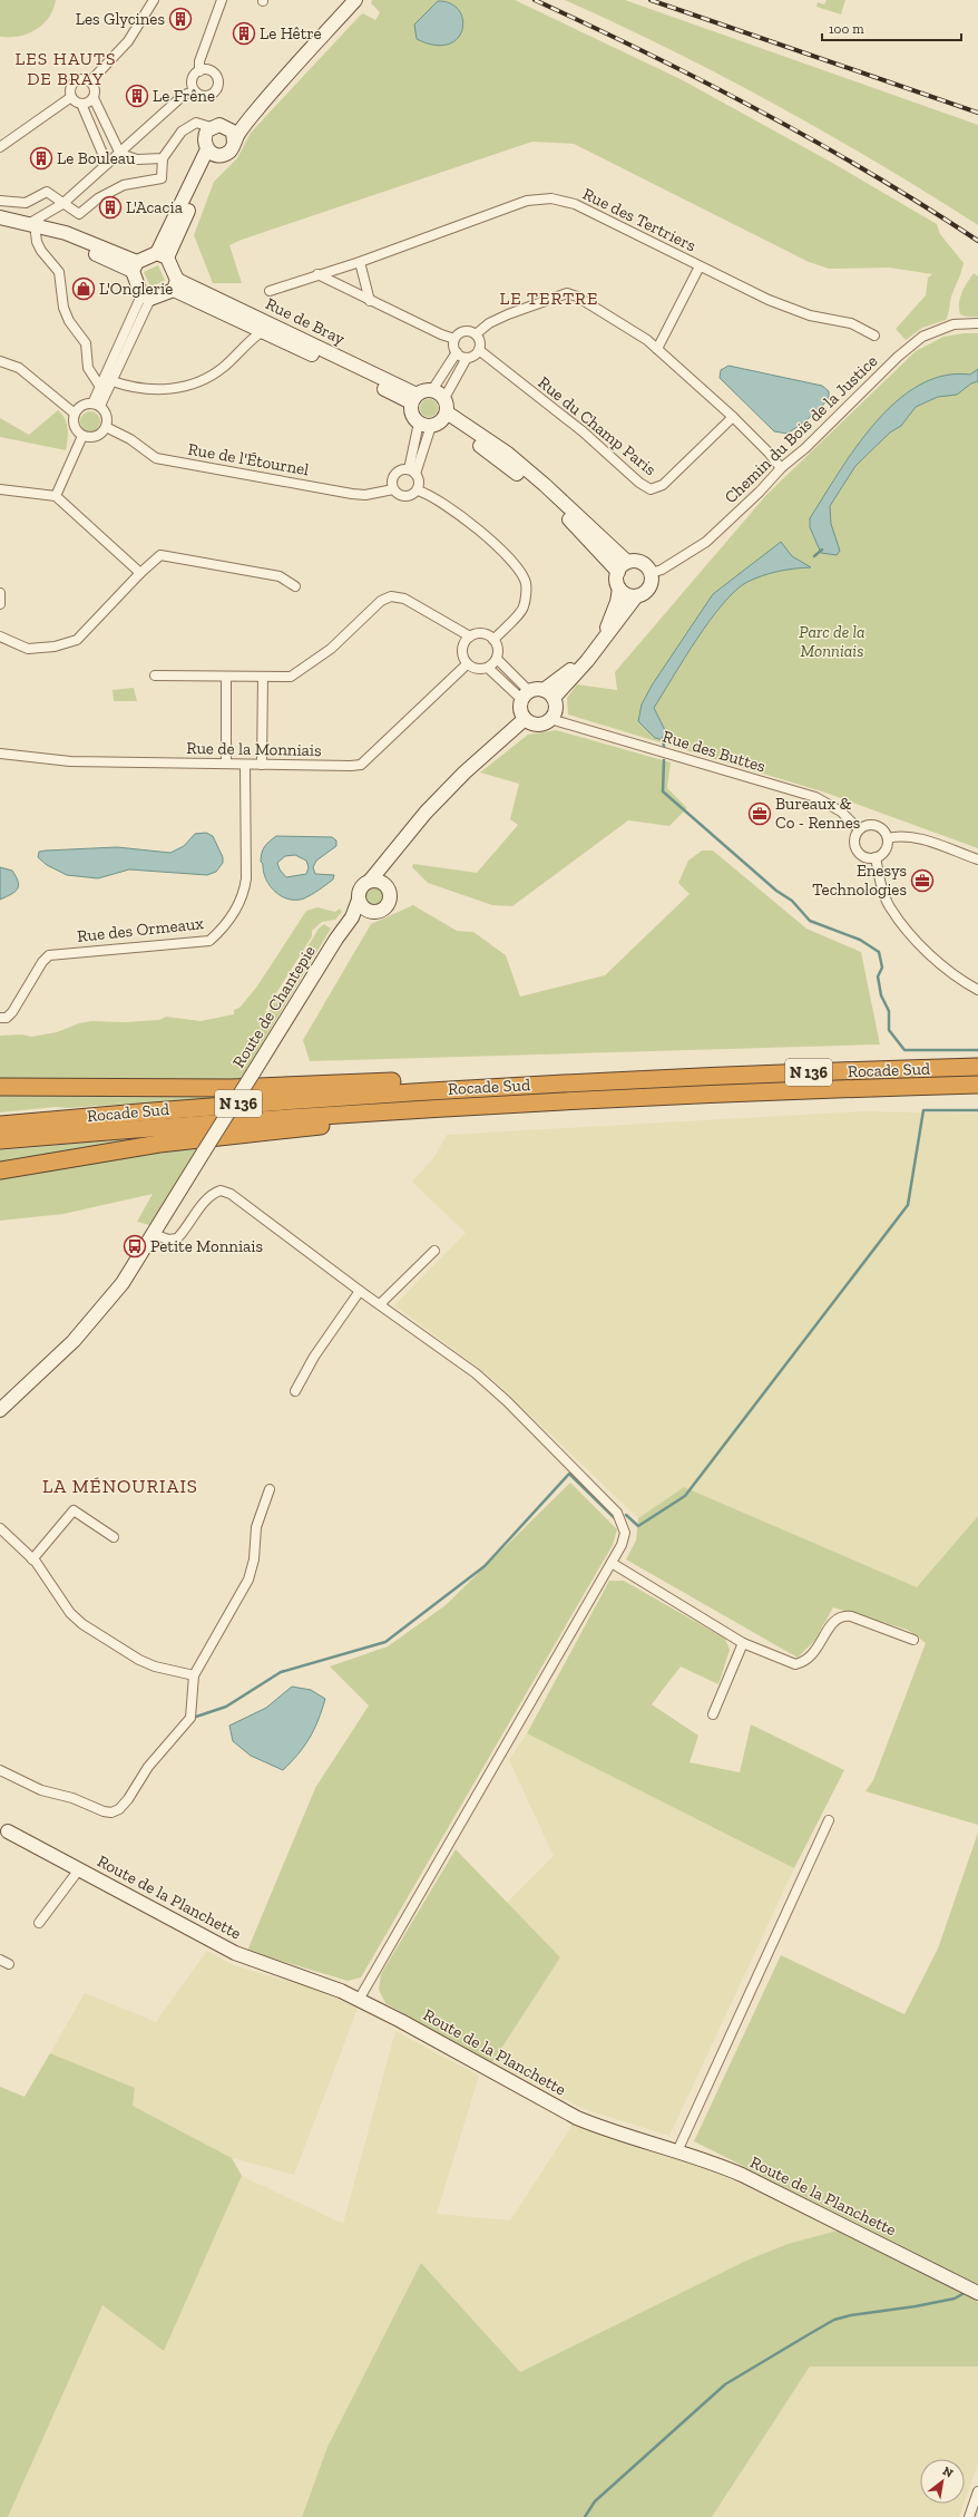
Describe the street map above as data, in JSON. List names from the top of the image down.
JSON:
{
  "streets": {
    "highway": ["Rocade Sud", "N 136"],
    "street": [
      "Rue des Tertriers",
      "Rue de Bray",
      "Rue du Champ Paris",
      "Chemin du Bois de la Justice",
      "Rue de l'Étournel",
      "Rue de la Monniais",
      "Rue des Buttes",
      "Rue des Ormeaux",
      "Route de Chantepie",
      "Route de la Planchette"
    ]
  },
  "crossings": [
    ["Rue de la Monniais", "Rue des Ormeaux"]
  ],
  "districts": ["LES HAUTS DE BRAY", "LE TERTRE", "LA MÉNOURIAIS"],
  "parks": ["Parc de la Monniais"],
  "places": {
    "building": [
      "Les Glycines",
      "Le Hêtre",
      "Le Frêne",
      "Le Bouleau",
      "L'Acacia"
    ],
    "shop": ["L'Onglerie"],
    "office": ["Bureaux & Co - Rennes", "Enesys Technologies"],
    "bus stop": ["Petite Monniais"]
  },
  "scale_bar": "100 m",
  "north": "top right"
}
